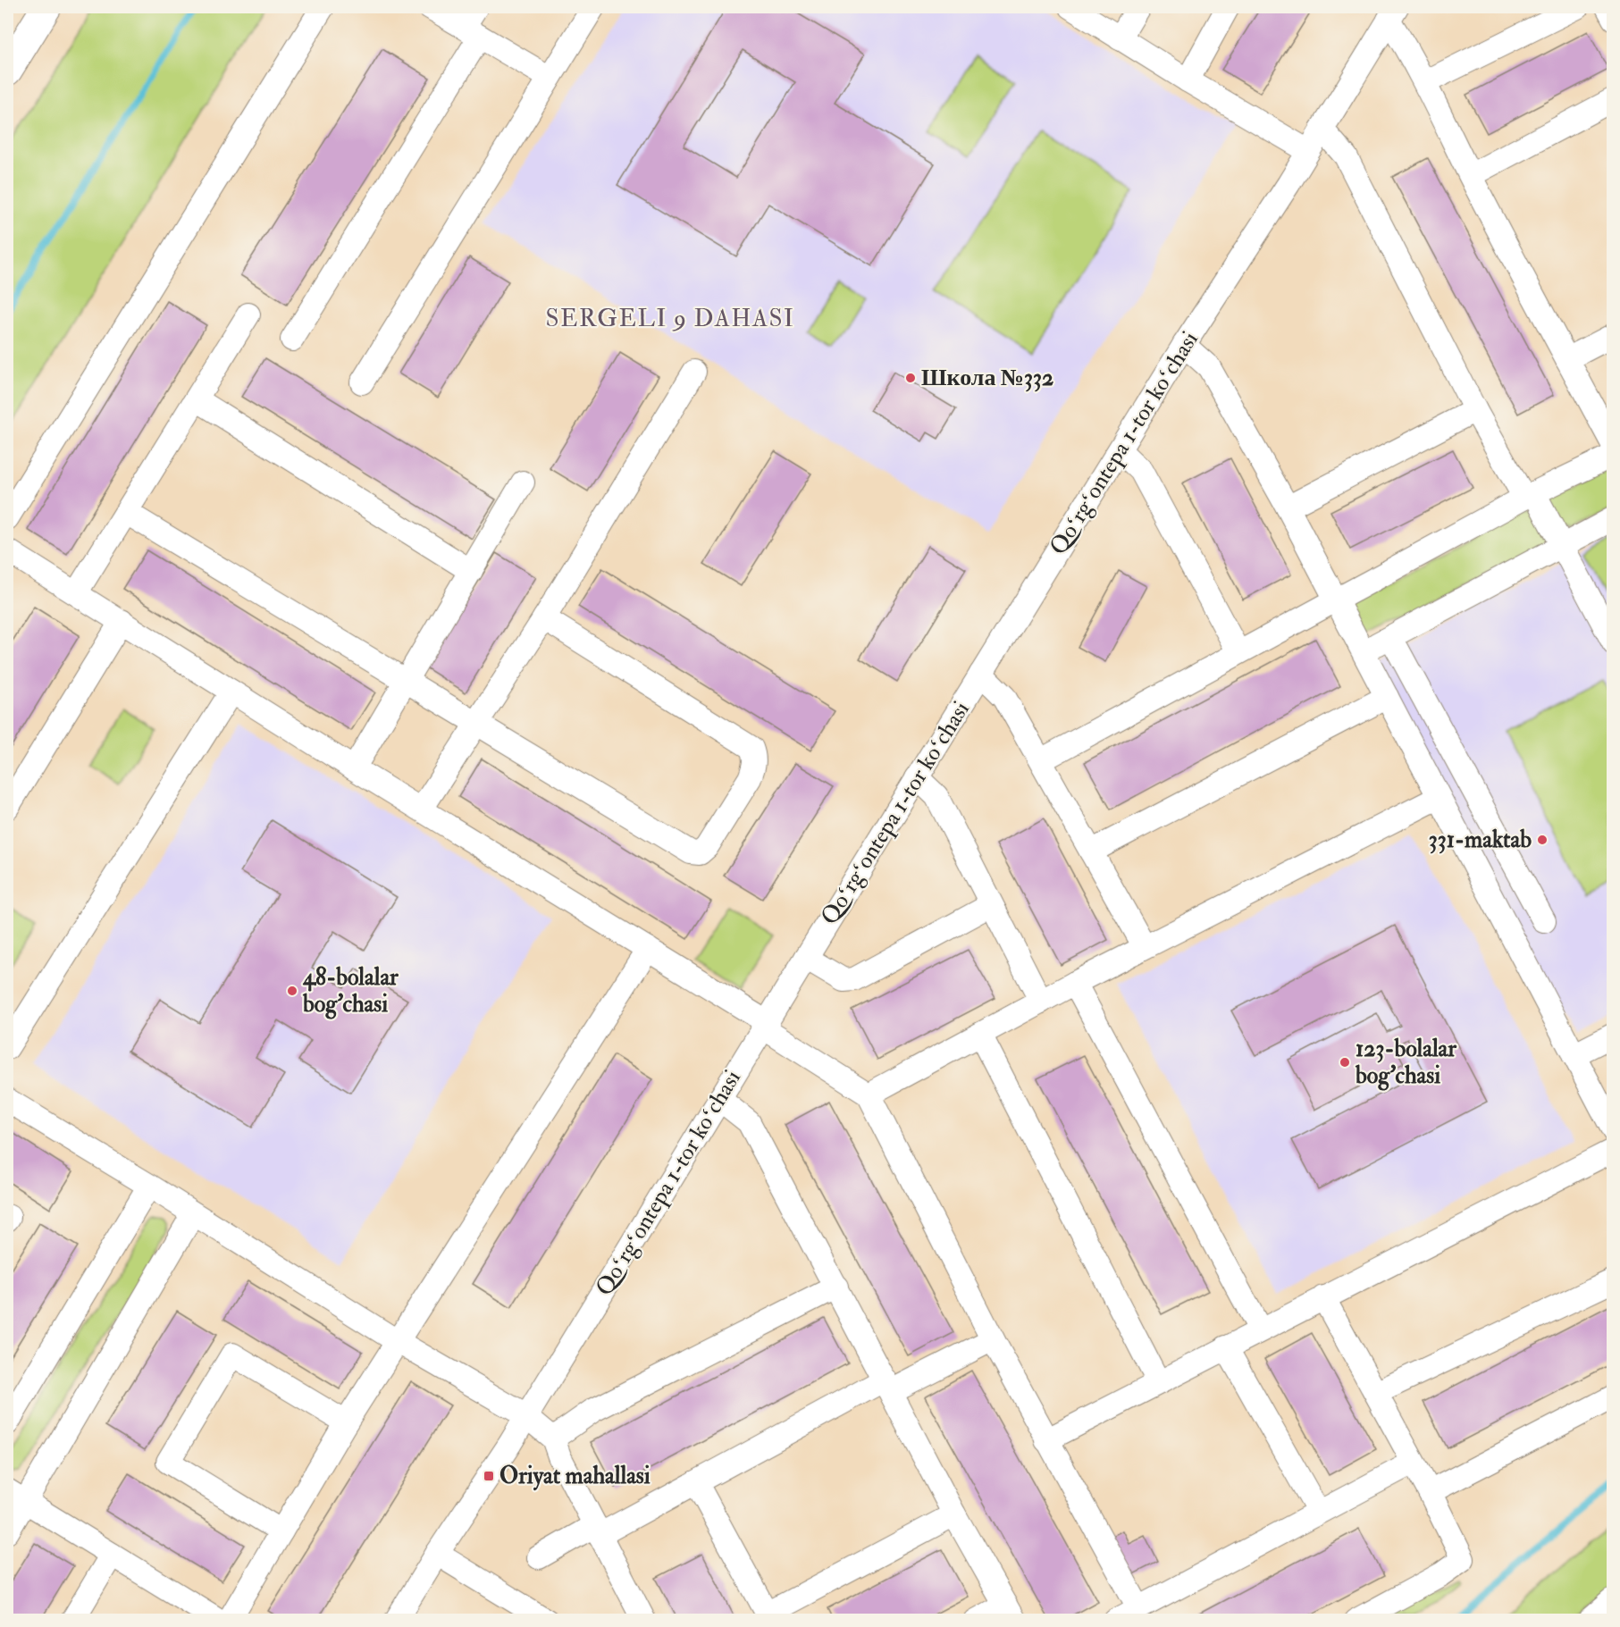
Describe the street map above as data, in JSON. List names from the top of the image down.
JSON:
{
  "streets": {
    "street": ["Qoʻrgʻontepa 1-tor koʻchasi"]
  },
  "districts": ["SERGELI 9 DAHASI"],
  "places": {
    "other": [
      "Школа №332",
      "331-maktab",
      "48-bolalar bog'chasi",
      "123-bolalar bog'chasi"
    ],
    "transit": ["Oriyat mahallasi"]
  }
}
